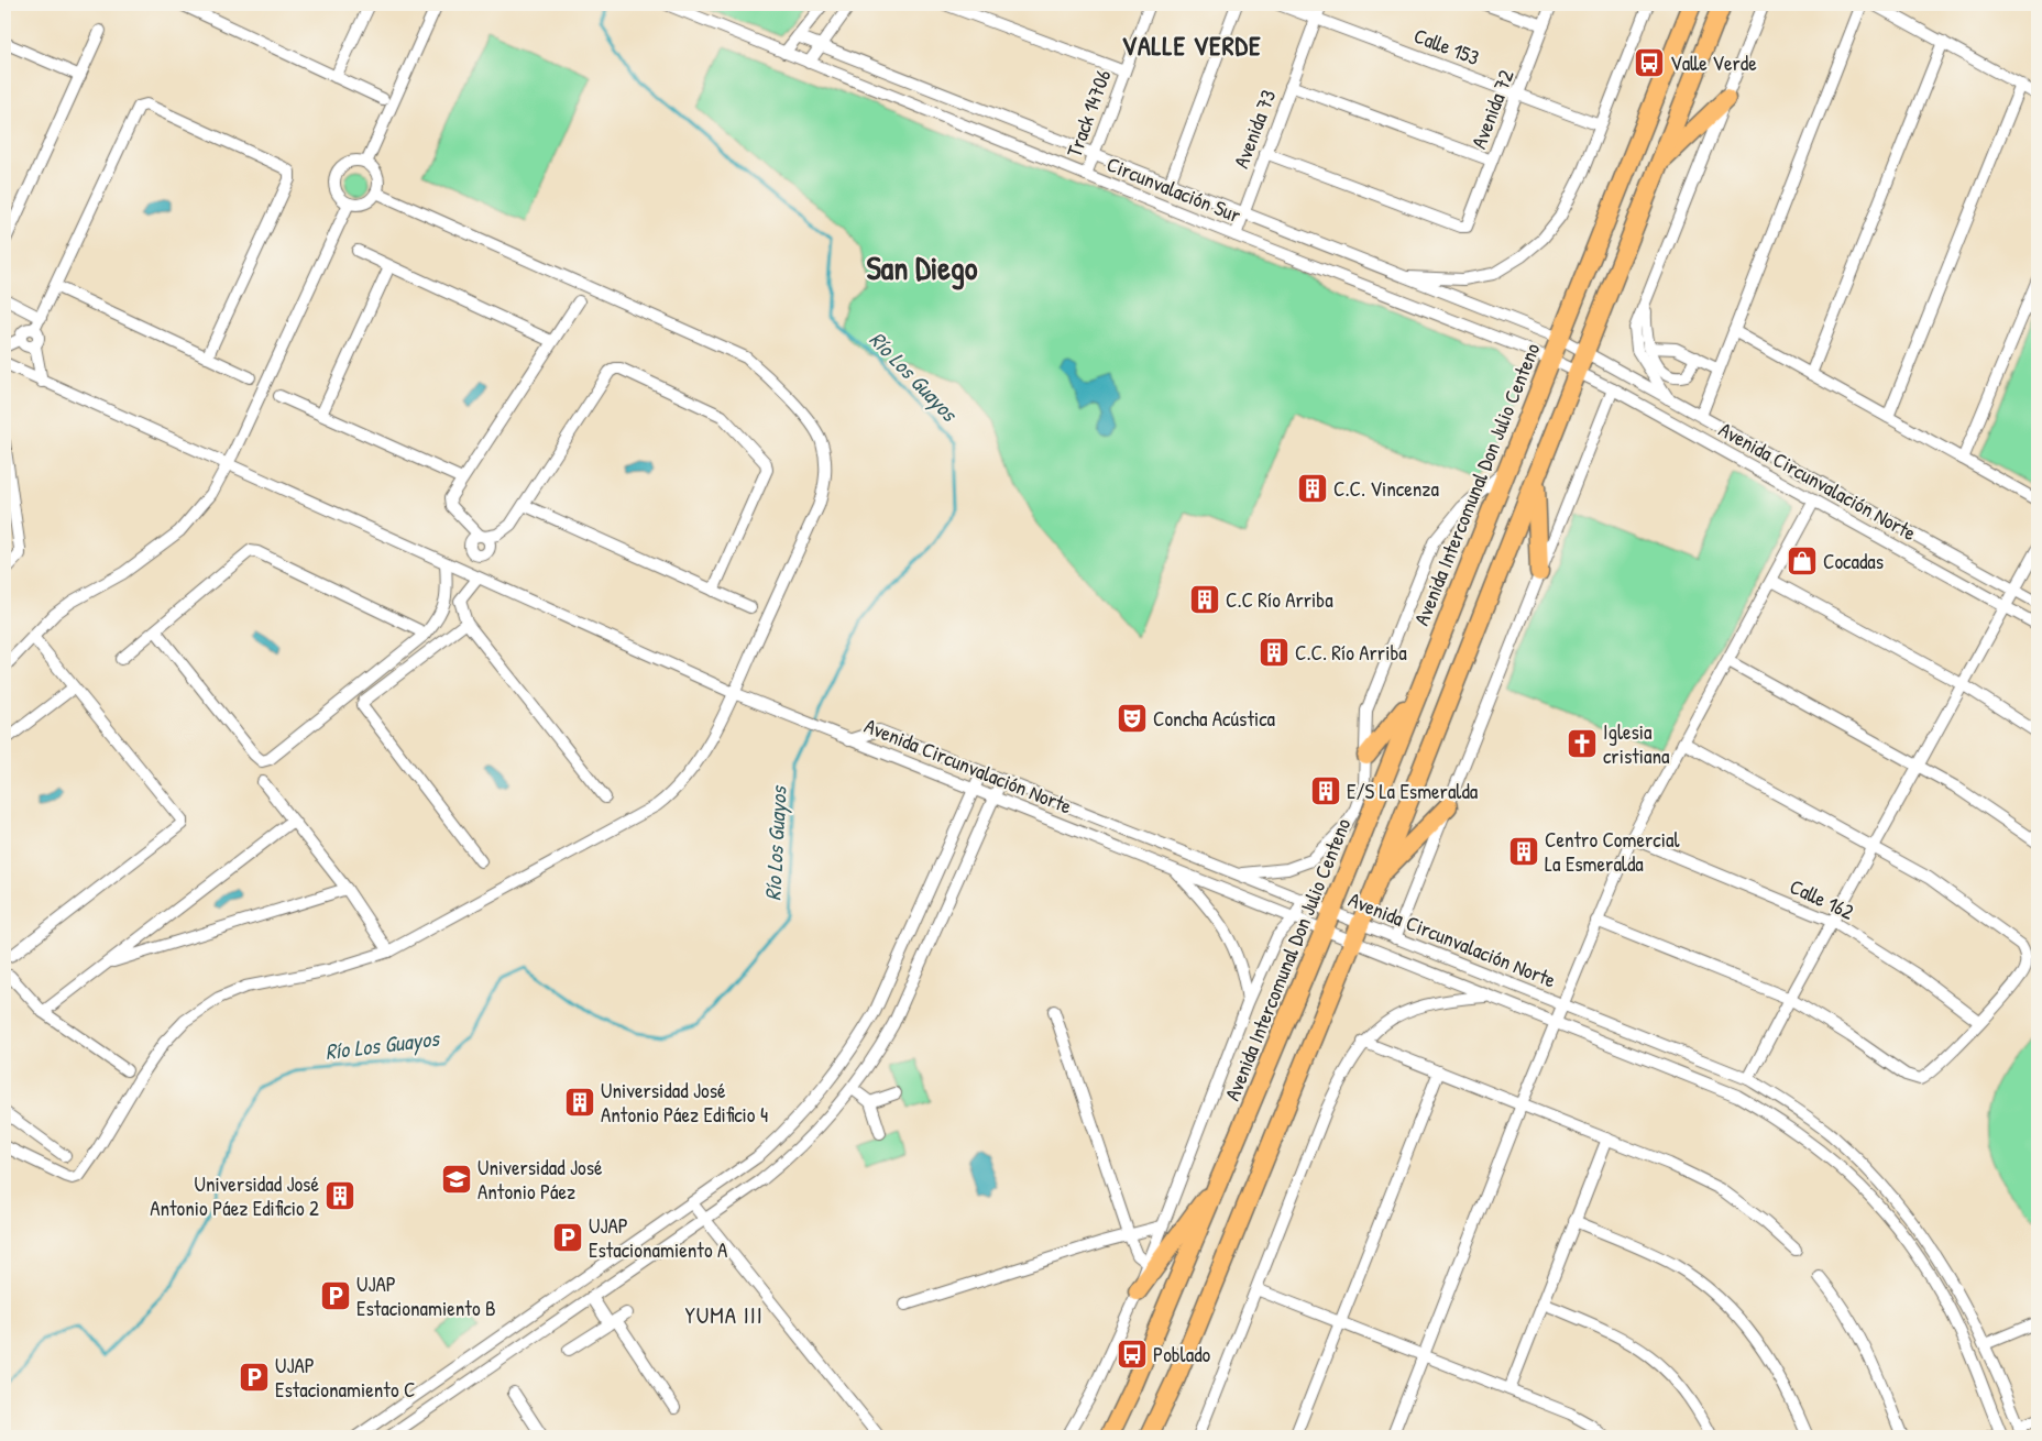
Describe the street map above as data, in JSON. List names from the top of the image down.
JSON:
{
  "streets": {
    "main road": ["Avenida Intercomunal Don Julio Centeno"],
    "street": [
      "Calle 153",
      "Avenida 72",
      "Track 14706",
      "Avenida 73",
      "Circunvalación Sur",
      "Avenida Circunvalación Norte",
      "Calle 162"
    ]
  },
  "crossings": [
    ["Calle 153", "Avenida 72"],
    ["Calle 153", "Avenida 73"],
    ["Avenida 72", "Avenida 73"],
    ["Track 14706", "Circunvalación Sur"],
    ["Avenida 73", "Circunvalación Sur"],
    ["Circunvalación Sur", "Avenida Circunvalación Norte"],
    ["Circunvalación Sur", "Avenida Intercomunal Don Julio Centeno"],
    ["Avenida Circunvalación Norte", "Avenida Intercomunal Don Julio Centeno"]
  ],
  "districts": ["VALLE VERDE", "San Diego", "YUMA III"],
  "water": ["Río Los Guayos"],
  "places": {
    "bus stop": ["Valle Verde", "Poblado"],
    "building": [
      "C.C. Vincenza",
      "C.C Río Arriba",
      "C.C. Río Arriba",
      "E/S La Esmeralda",
      "Centro Comercial La Esmeralda",
      "Universidad José Antonio Páez Edificio 4",
      "Universidad José Antonio Páez Edificio 2"
    ],
    "shop": ["Cocadas"],
    "theatre": ["Concha Acústica"],
    "church": ["Iglesia cristiana"],
    "school or university": ["Universidad José Antonio Páez"],
    "parking": ["UJAP Estacionamiento A", "UJAP Estacionamiento B", "UJAP Estacionamiento C"]
  }
}
